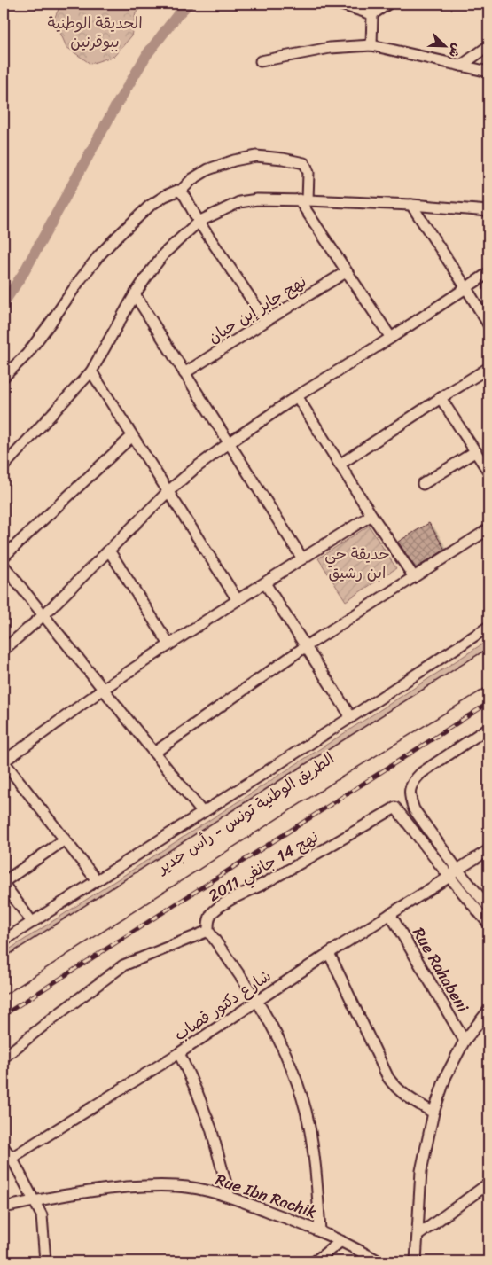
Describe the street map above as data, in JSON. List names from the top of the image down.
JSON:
{
  "streets": {
    "highway": ["الطريق الوطنية تونس - رأس جدير"],
    "street": [
      "نهج جابر إبن حيان",
      "نهج 14 جانفي 2011",
      "Rue Rahabeni",
      "شارع دكتور قصاب",
      "Rue Ibn Rachik"
    ]
  },
  "crossings": [
    ["نهج 14 جانفي 2011", "شارع دكتور قصاب"],
    ["Rue Rahabeni", "شارع دكتور قصاب"]
  ],
  "parks": ["الحديقة الوطنية ببوقرنين", "حديقة حي ابن رشيق"],
  "north": "bottom right"
}
